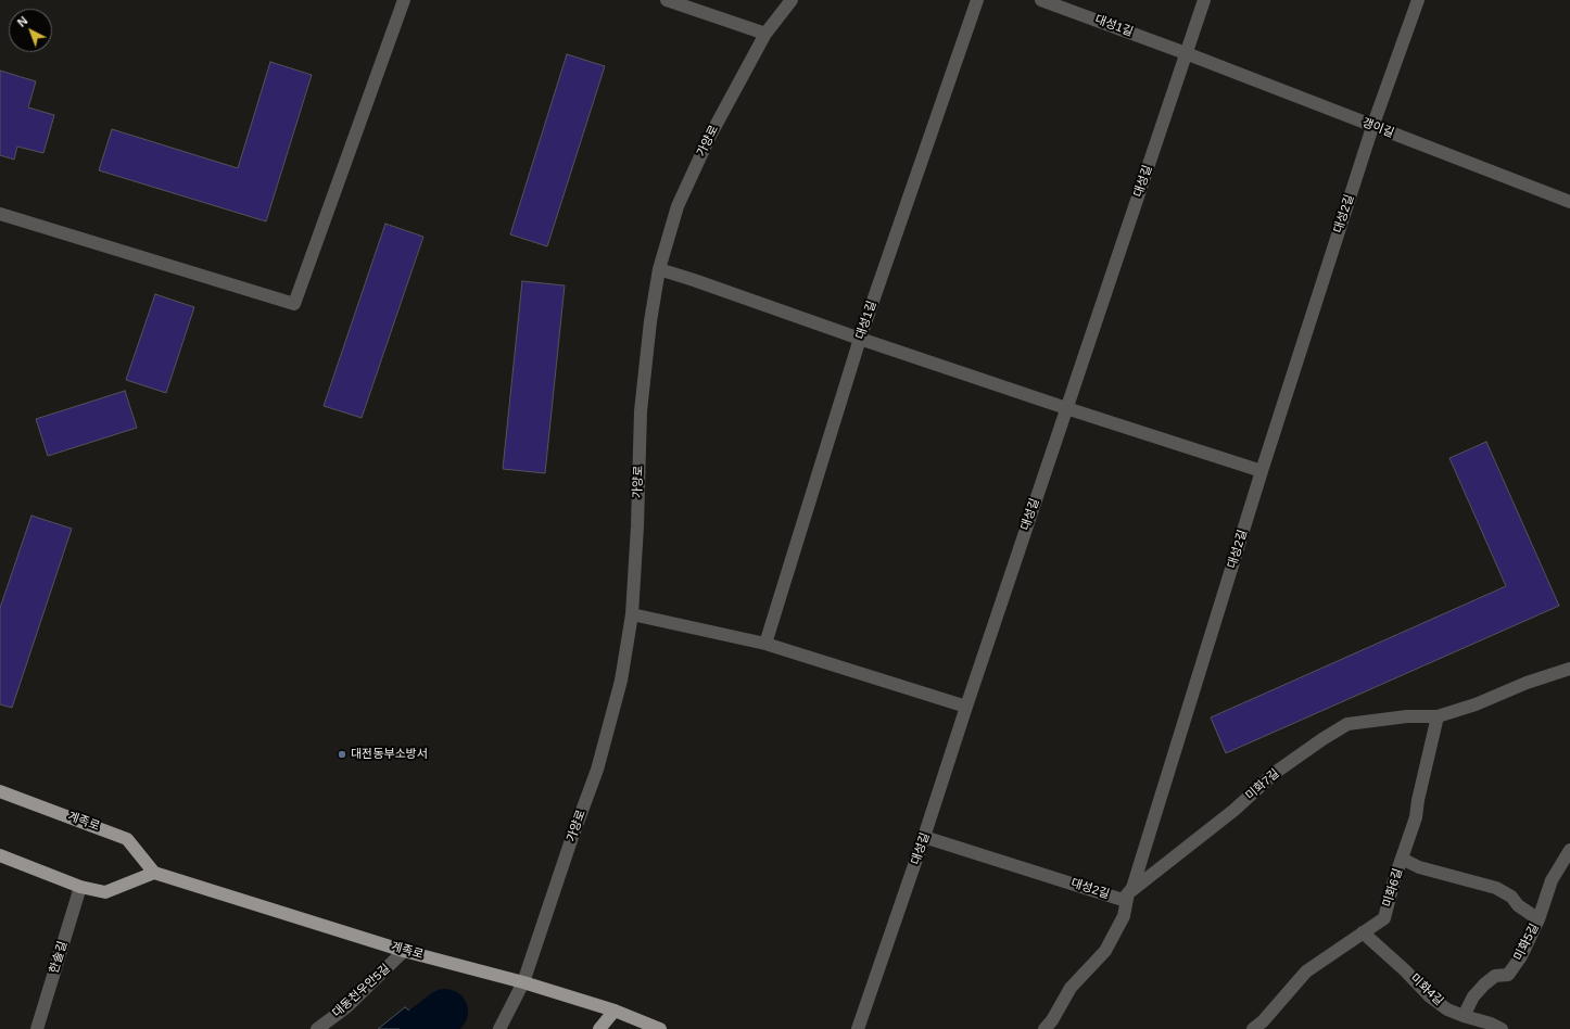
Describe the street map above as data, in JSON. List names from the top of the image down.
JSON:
{
  "streets": {
    "main road": ["계족로"],
    "street": [
      "대성1길",
      "갱이길",
      "가양로",
      "대성길",
      "대성2길",
      "미화7길",
      "미화6길",
      "미화5길",
      "한솔길",
      "미화4길",
      "대동천우안5길"
    ]
  },
  "crossings": [
    ["대성1길", "갱이길"],
    ["대성1길", "대성길"],
    ["갱이길", "대성길"],
    ["갱이길", "대성2길"],
    ["가양로", "계족로"],
    ["대성길", "대성2길"],
    ["대성2길", "미화7길"],
    ["미화7길", "미화6길"],
    ["계족로", "대동천우안5길"],
    ["미화6길", "미화4길"],
    ["미화5길", "미화4길"]
  ],
  "places": ["대전동부소방서"],
  "north": "top left"
}
